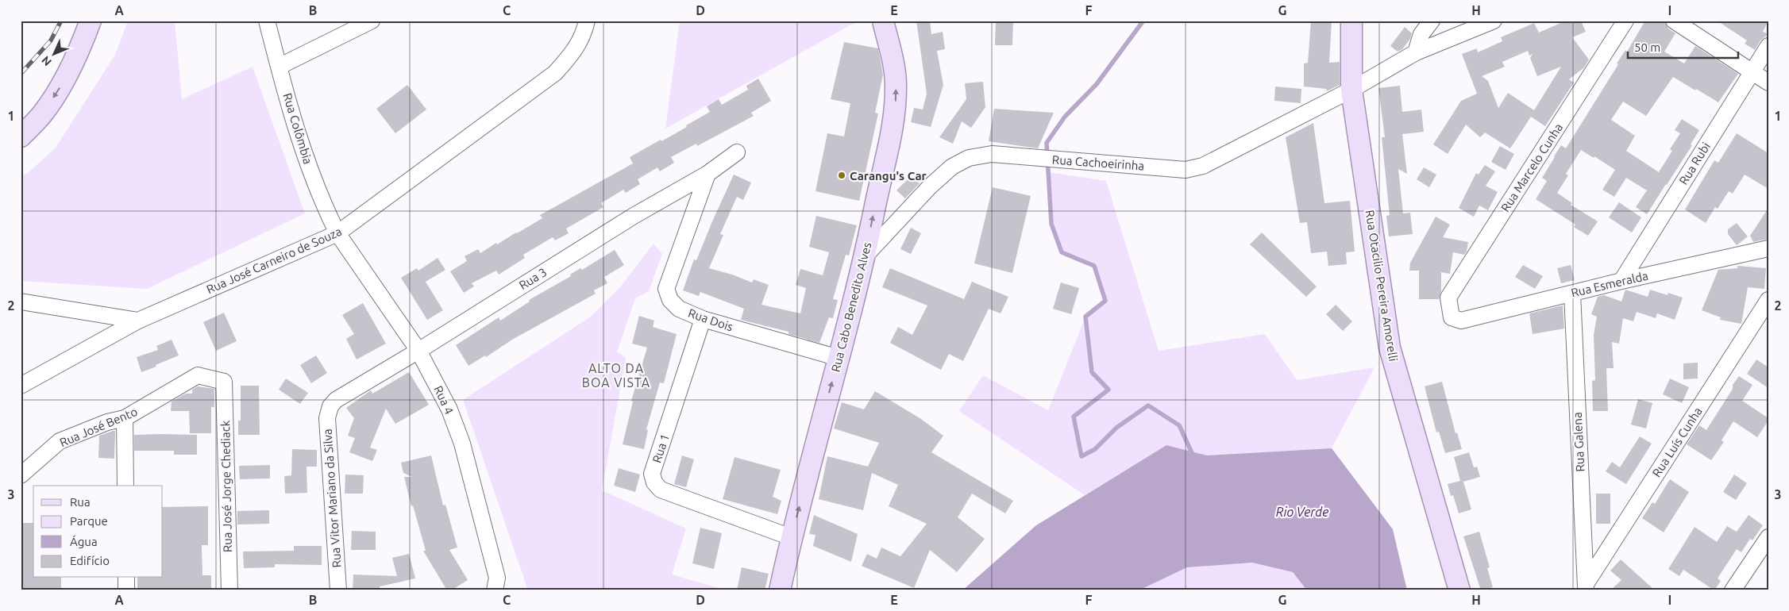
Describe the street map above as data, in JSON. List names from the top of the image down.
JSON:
{
  "streets": {
    "main road": ["Rua Otacilio Pereira Amorelli", "Rua Cabo Benedito Alves"],
    "street": [
      "Rua Colômbia",
      "Rua Cachoeirinha",
      "Rua Rubi",
      "Rua Marcelo Cunha",
      "Rua José Carneiro de Souza",
      "Rua 3",
      "Rua Esmeralda",
      "Rua Dois",
      "Rua 4",
      "Rua José Bento",
      "Rua Galena",
      "Rua Luís Cunha",
      "Rua 1",
      "Rua José Jorge Chediack",
      "Rua Vitor Mariano da Silva"
    ]
  },
  "crossings": [
    ["Rua Colômbia", "Rua José Carneiro de Souza"],
    ["Rua Colômbia", "Rua 4"],
    ["Rua Cachoeirinha", "Rua Otacilio Pereira Amorelli"],
    ["Rua Cachoeirinha", "Rua Cabo Benedito Alves"],
    ["Rua Rubi", "Rua Esmeralda"],
    ["Rua Marcelo Cunha", "Rua Esmeralda"],
    ["Rua José Carneiro de Souza", "Rua 4"],
    ["Rua 3", "Rua Dois"],
    ["Rua 3", "Rua 4"],
    ["Rua 3", "Rua Vitor Mariano da Silva"],
    ["Rua Esmeralda", "Rua Galena"],
    ["Rua Cabo Benedito Alves", "Rua Dois"],
    ["Rua Cabo Benedito Alves", "Rua 1"],
    ["Rua Dois", "Rua 1"],
    ["Rua José Bento", "Rua José Jorge Chediack"],
    ["Rua Galena", "Rua Luís Cunha"]
  ],
  "one_way": ["Rua Cabo Benedito Alves"],
  "districts": ["ALTO DA BOA VISTA"],
  "water": ["Rio Verde"],
  "places": ["Carangu's Car"],
  "legend": [
    "Rua",
    "Parque",
    "Água",
    "Edifício"
  ],
  "scale_bar": "50 m",
  "north": "bottom left",
  "grid": {
    "columns": [
      "A",
      "B",
      "C",
      "D",
      "E",
      "F",
      "G",
      "H",
      "I"
    ],
    "rows": ["1", "2", "3"]
  }
}
